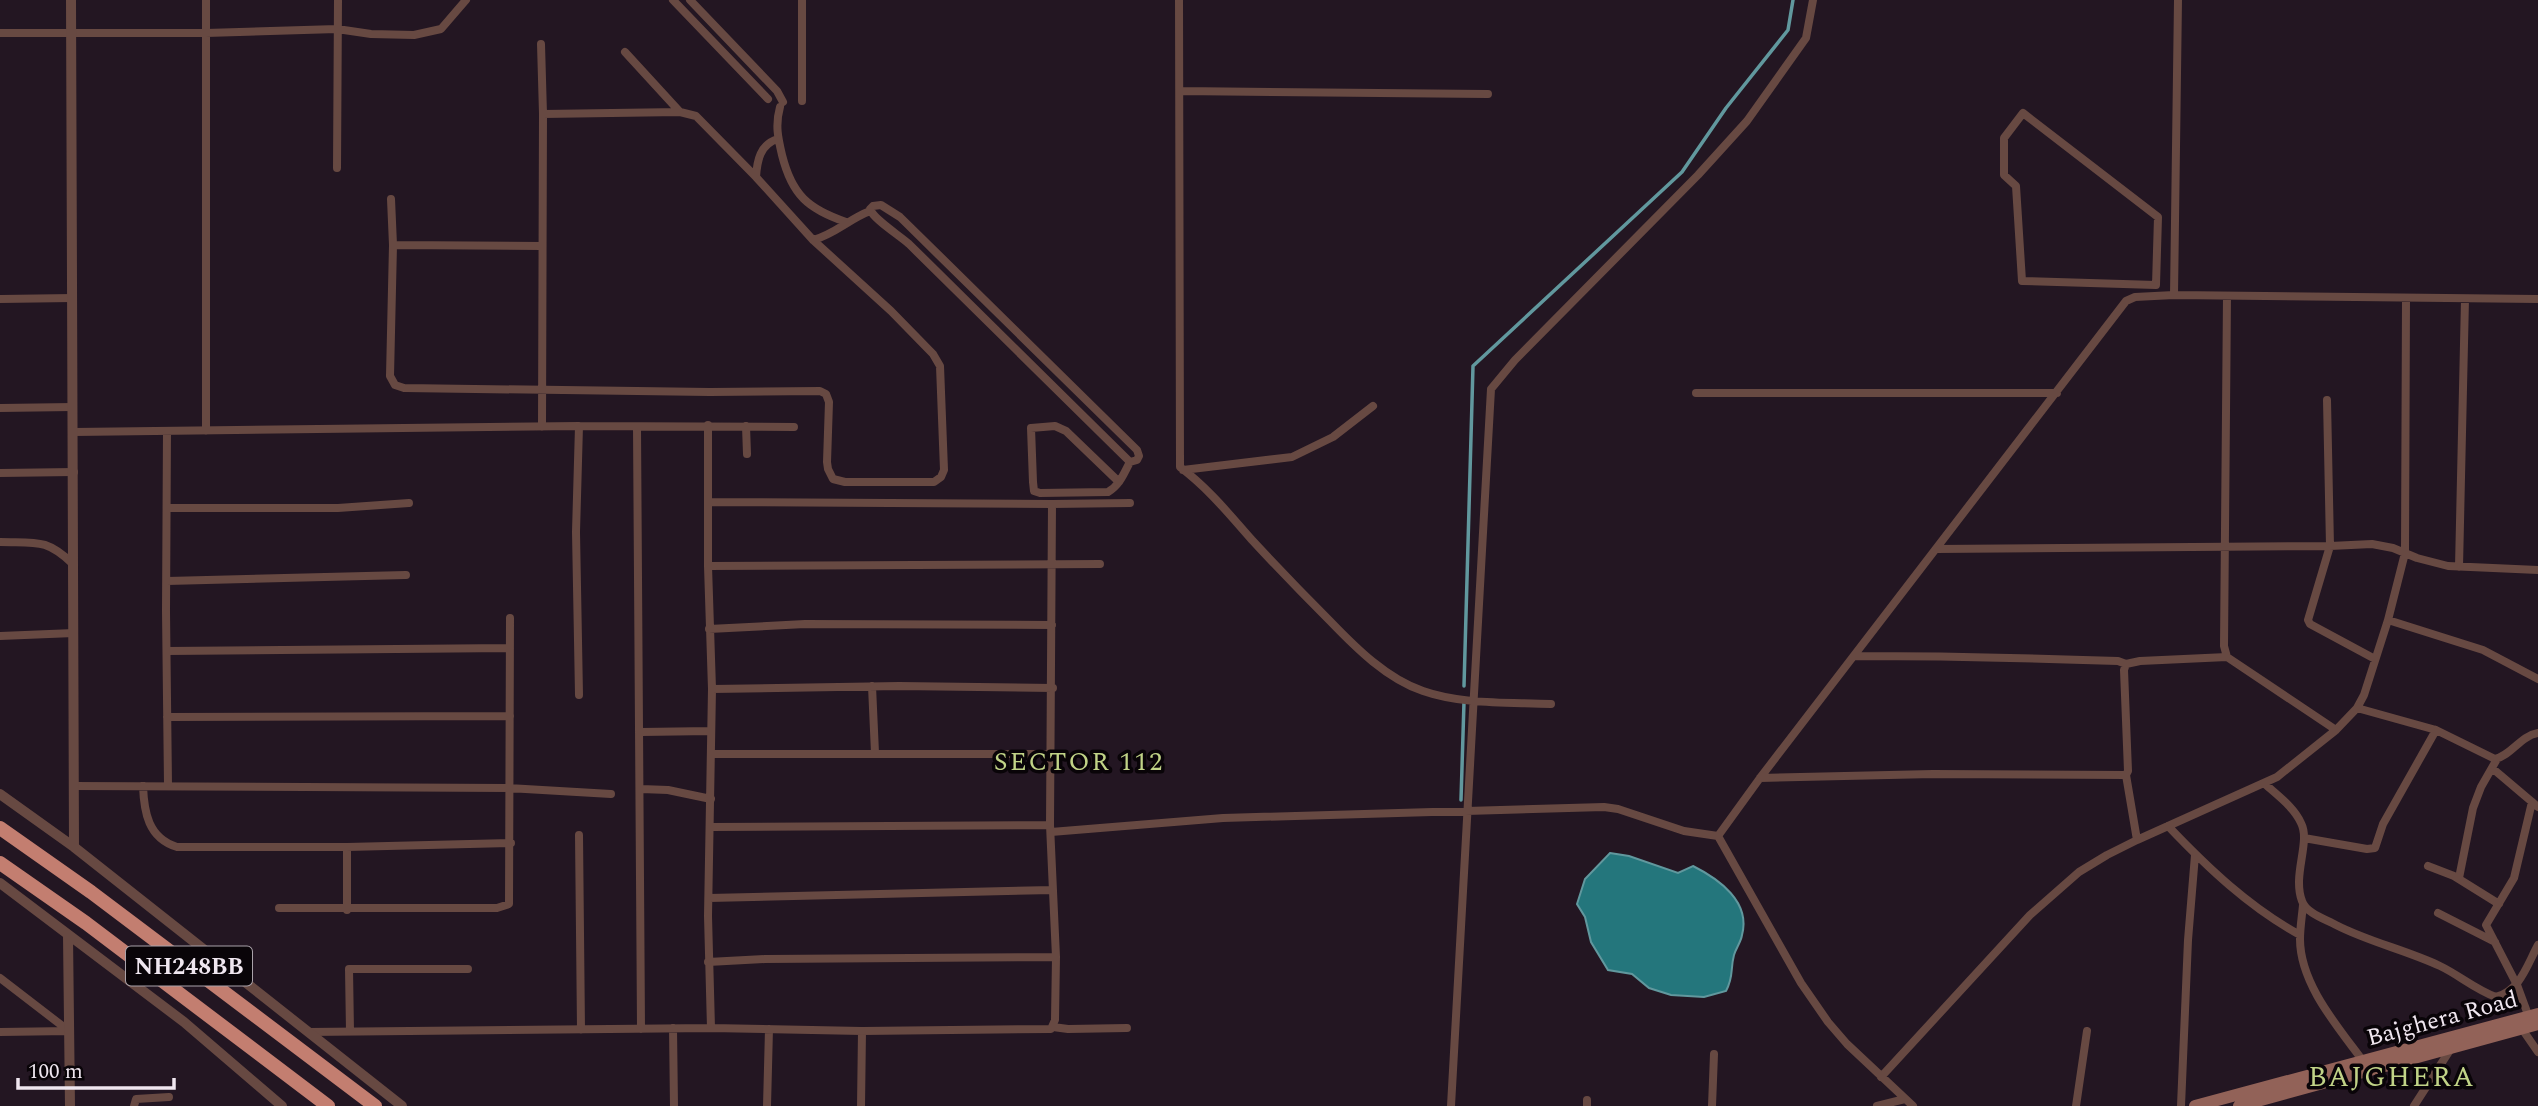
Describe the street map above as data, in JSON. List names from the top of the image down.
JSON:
{
  "streets": {
    "highway": ["NH248BB"],
    "main road": ["Bajghera Road"]
  },
  "districts": ["SECTOR 112", "BAJGHERA"],
  "scale_bar": "100 m"
}
